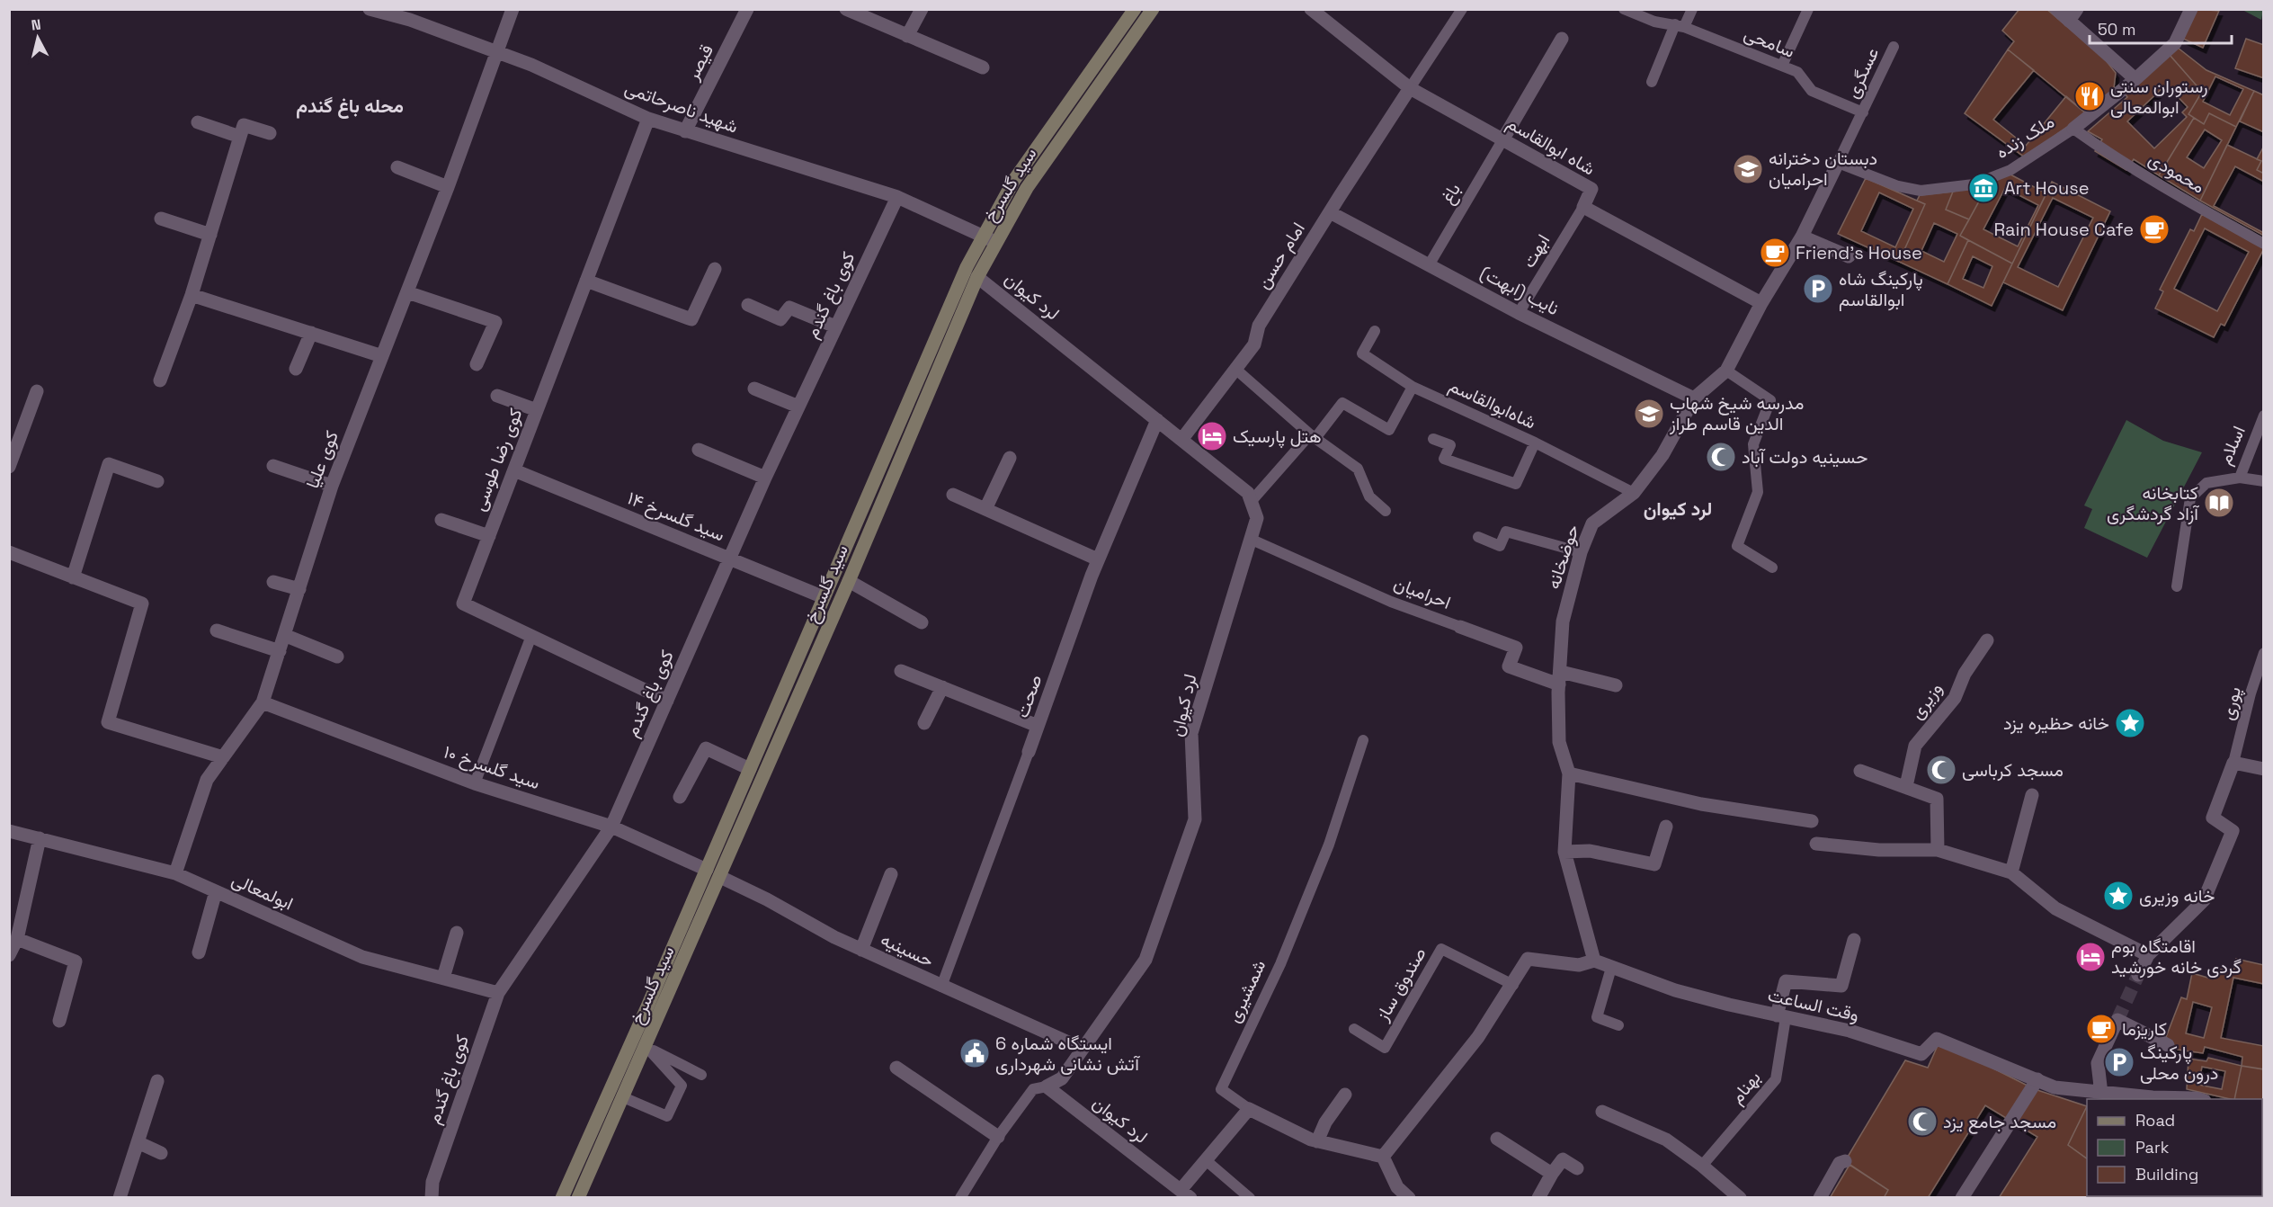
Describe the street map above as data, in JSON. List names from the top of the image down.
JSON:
{
  "streets": {
    "main road": ["سید گلسرخ"],
    "street": [
      "قیصر",
      "شهید ناصرحاتمی",
      "ملک زنده",
      "شاه ابوالقاسم",
      "امام حسن",
      "نایب (ابهت)",
      "کوی باغ گندم",
      "لرد کیوان",
      "کوی علیا",
      "کوی رضا طوسی",
      "سید گلسرخ ۱۴",
      "حوضخانه",
      "احرامیان",
      "صحت",
      "وزیری",
      "سید گلسرخ ۱۰",
      "ابولمعالی",
      "حسینیه",
      "شمشیری",
      "وقت الساعت"
    ],
    "lane": [
      "سامحی",
      "عسگری",
      "محمودی",
      "باغ",
      "ابهت",
      "شاه‌ابوالقاسم",
      "اسلام",
      "پوری",
      "صندوق ساز",
      "بهنام"
    ]
  },
  "crossings": [
    ["سامحی", "عسگری"],
    ["قیصر", "شهید ناصرحاتمی"],
    ["عسگری", "ملک زنده"],
    ["شهید ناصرحاتمی", "سید گلسرخ"],
    ["شهید ناصرحاتمی", "کوی باغ گندم"],
    ["شهید ناصرحاتمی", "کوی علیا"],
    ["شهید ناصرحاتمی", "کوی رضا طوسی"],
    ["ملک زنده", "محمودی"],
    ["شاه ابوالقاسم", "باغ"],
    ["شاه ابوالقاسم", "ابهت"],
    ["شاه ابوالقاسم", "امام حسن"],
    ["سید گلسرخ", "لرد کیوان"],
    ["سید گلسرخ", "سید گلسرخ ۱۴"],
    ["سید گلسرخ", "سید گلسرخ ۱۰"],
    ["سید گلسرخ", "حسینیه"],
    ["باغ", "نایب (ابهت)"],
    ["ابهت", "نایب (ابهت)"],
    ["امام حسن", "نایب (ابهت)"],
    ["امام حسن", "لرد کیوان"],
    ["نایب (ابهت)", "حوضخانه"],
    ["کوی باغ گندم", "کوی رضا طوسی"],
    ["کوی باغ گندم", "سید گلسرخ ۱۴"],
    ["کوی باغ گندم", "سید گلسرخ ۱۰"],
    ["کوی باغ گندم", "ابولمعالی"],
    ["لرد کیوان", "احرامیان"],
    ["لرد کیوان", "صحت"],
    ["لرد کیوان", "حسینیه"],
    ["شاه‌ابوالقاسم", "حوضخانه"],
    ["کوی علیا", "سید گلسرخ ۱۰"],
    ["کوی علیا", "ابولمعالی"],
    ["کوی رضا طوسی", "سید گلسرخ ۱۴"],
    ["حوضخانه", "احرامیان"],
    ["صحت", "حسینیه"],
    ["وقت الساعت", "بهنام"]
  ],
  "districts": ["محله باغ گندم", "لرد کیوان"],
  "places": {
    "restaurant": ["رستوران سنتی ابوالمعالی"],
    "school or university": ["دبستان دخترانه احرامیان", "مدرسه شیخ شهاب الدین قاسم طراز"],
    "museum": ["Art House"],
    "cafe": ["Rain House Cafe", "Friend's House", "کاریزما"],
    "parking": ["پارکینگ شاه ابوالقاسم", "پارکینگ درون محلی"],
    "hotel": ["هتل پارسیک", "اقامتگاه بوم گردی خانه خورشید"],
    "mosque": ["حسینیه دولت آباد", "مسجد کرباسی", "مسجد جامع یزد"],
    "library": ["کتابخانه آزاد گردشگری"],
    "place": ["خانه حظیره یزد", "خانه وزیری"],
    "public building": ["ایستگاه شماره 6 آتش نشانی شهرداری"]
  },
  "legend": ["Road", "Park", "Building"],
  "scale_bar": "50 m",
  "north": "top"
}
